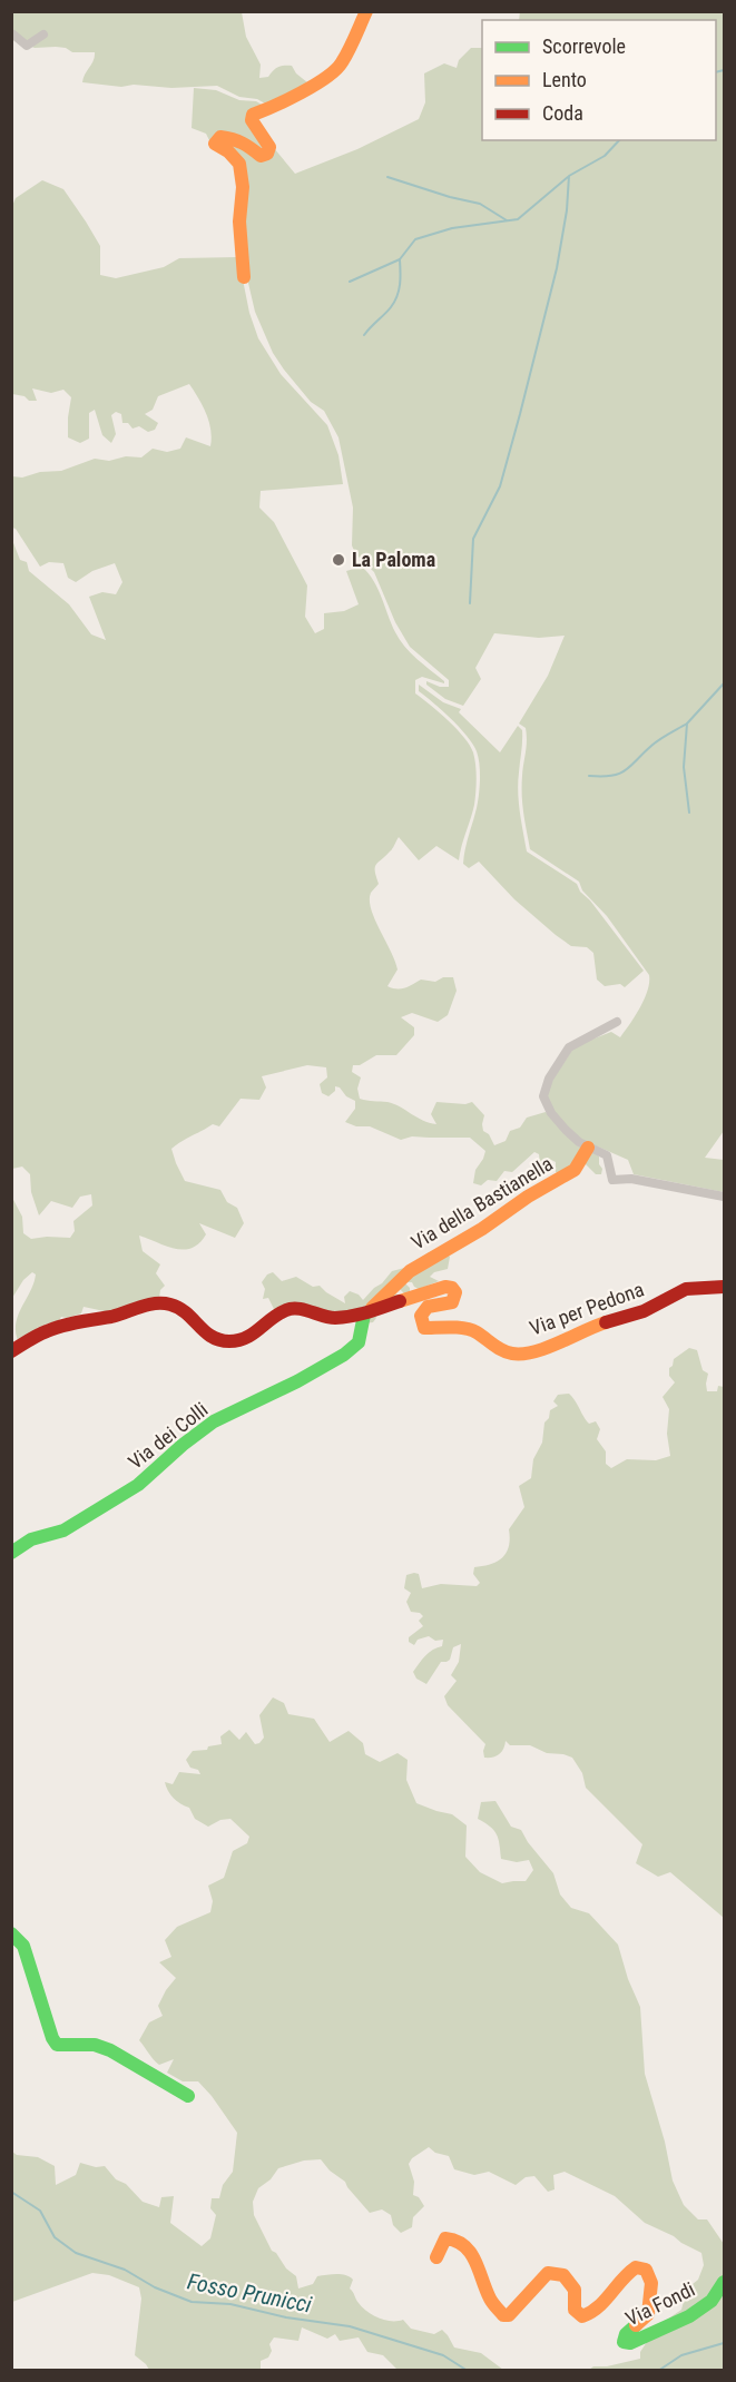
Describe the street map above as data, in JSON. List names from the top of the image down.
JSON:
{
  "streets": {
    "street": [
      "Via della Bastianella",
      "Via per Pedona",
      "Via dei Colli",
      "Via Fondi"
    ]
  },
  "crossings": [
    ["Via della Bastianella", "Via per Pedona"],
    ["Via della Bastianella", "Via dei Colli"],
    ["Via per Pedona", "Via dei Colli"]
  ],
  "water": ["Fosso Prunicci"],
  "places": ["La Paloma"],
  "legend": ["Scorrevole", "Lento", "Coda"]
}
